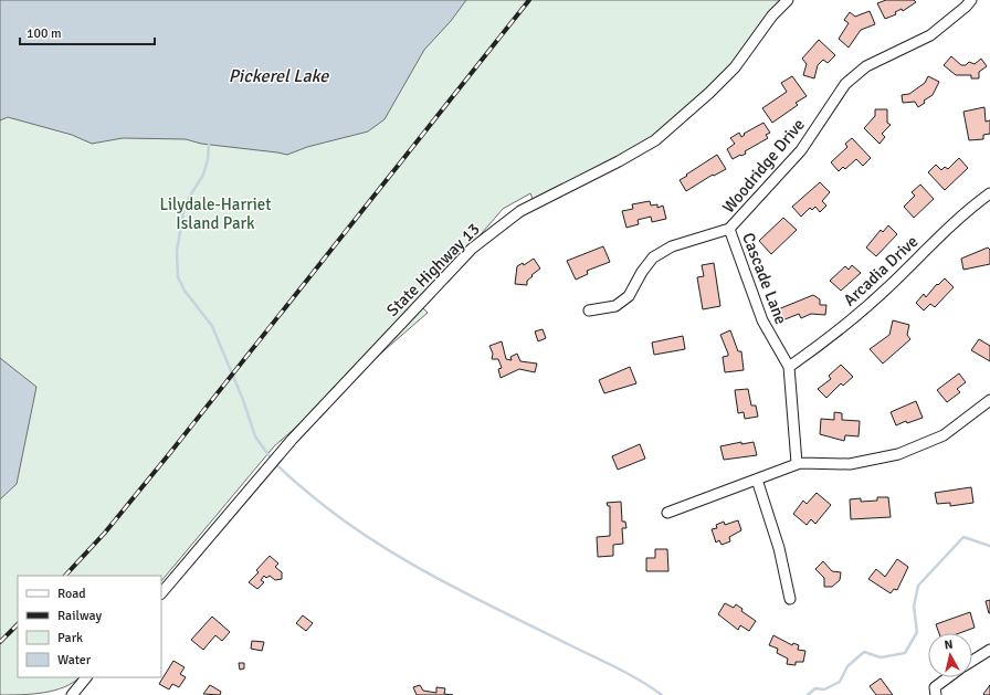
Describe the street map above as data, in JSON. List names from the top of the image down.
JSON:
{
  "streets": {
    "street": [
      "Woodridge Drive",
      "State Highway 13",
      "Arcadia Drive",
      "Cascade Lane"
    ]
  },
  "crossings": [
    ["Woodridge Drive", "Cascade Lane"],
    ["Arcadia Drive", "Cascade Lane"]
  ],
  "water": ["Pickerel Lake"],
  "parks": ["Lilydale-Harriet Island Park"],
  "legend": [
    "Road",
    "Railway",
    "Park",
    "Water"
  ],
  "scale_bar": "100 m",
  "north": "top"
}
